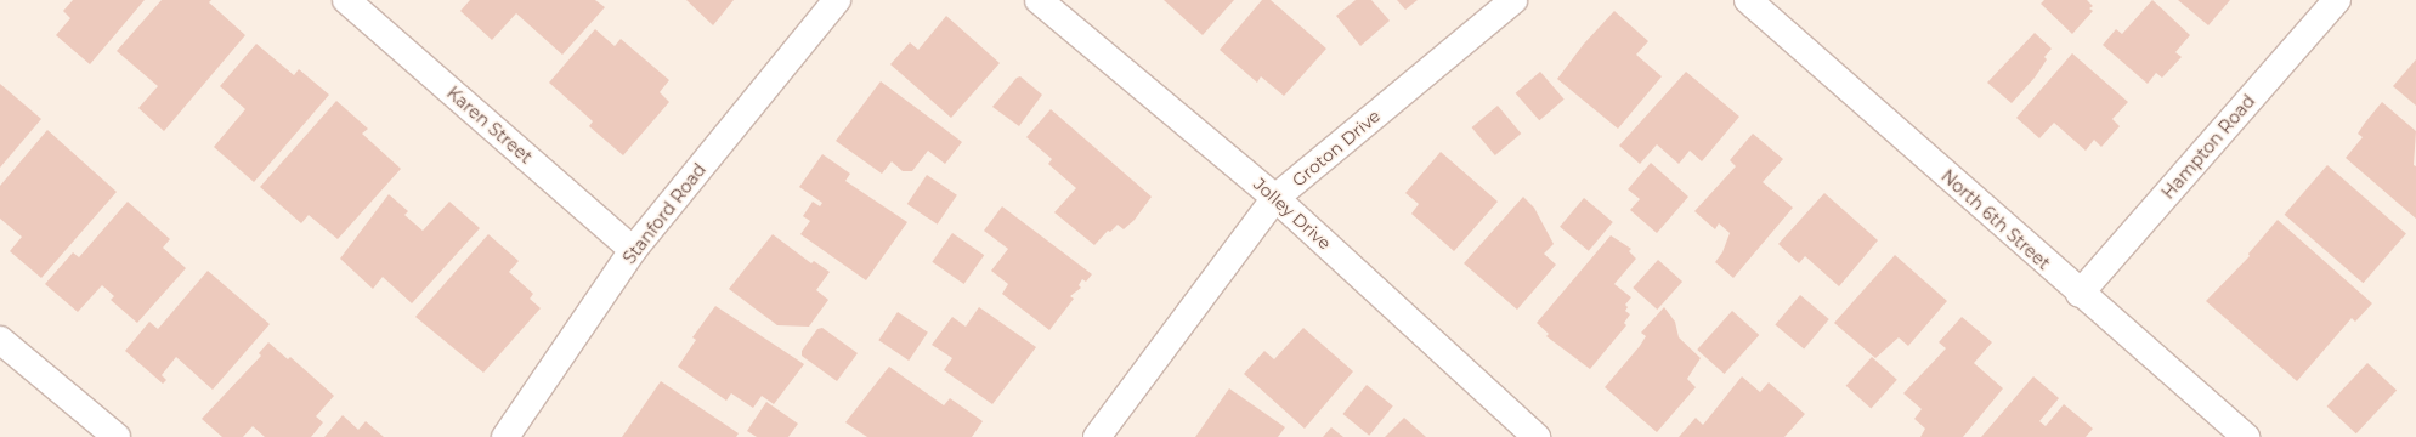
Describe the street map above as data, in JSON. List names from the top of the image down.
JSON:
{
  "streets": {
    "street": [
      "Karen Street",
      "Hampton Road",
      "Groton Drive",
      "Stanford Road",
      "Jolley Drive",
      "North 6th Street"
    ]
  },
  "crossings": [
    ["Karen Street", "Stanford Road"],
    ["Hampton Road", "North 6th Street"],
    ["Groton Drive", "Jolley Drive"]
  ]
}
